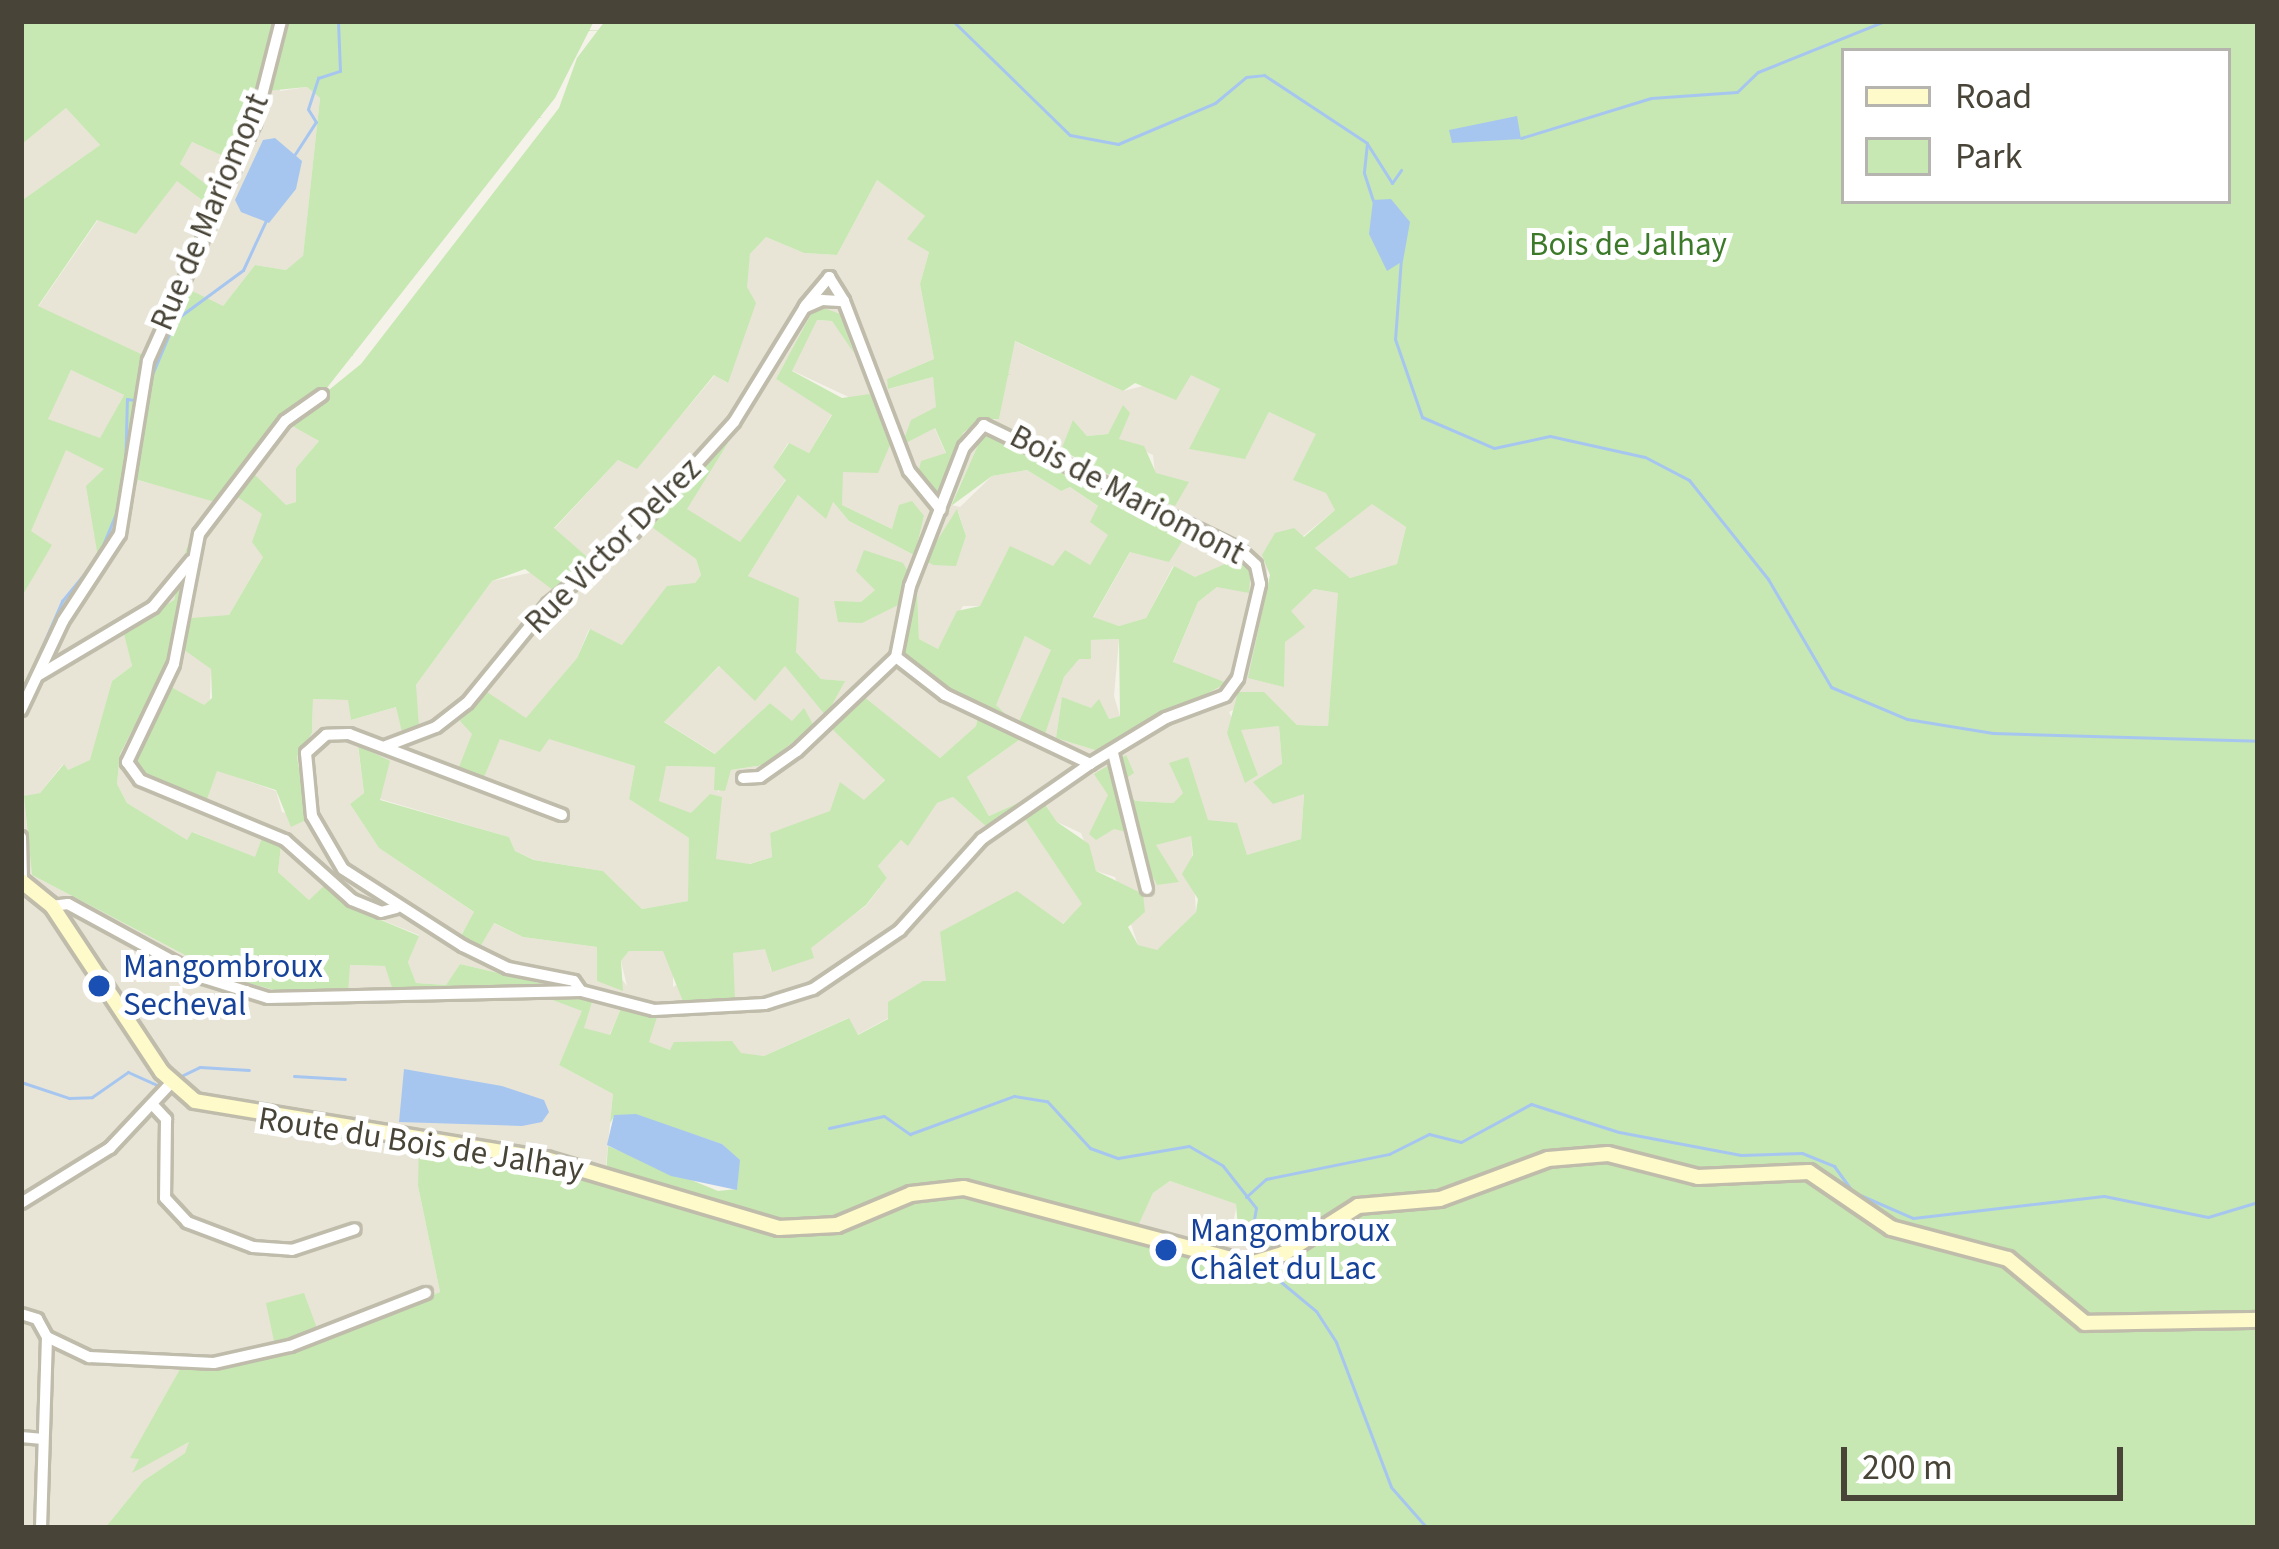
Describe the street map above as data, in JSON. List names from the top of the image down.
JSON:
{
  "streets": {
    "main road": ["Route du Bois de Jalhay"],
    "street": ["Rue de Mariomont", "Bois de Mariomont", "Rue Victor Delrez"]
  },
  "parks": ["Bois de Jalhay"],
  "places": ["Mangombroux Secheval", "Mangombroux Châlet du Lac"],
  "legend": ["Road", "Park"],
  "scale_bar": "200 m"
}
